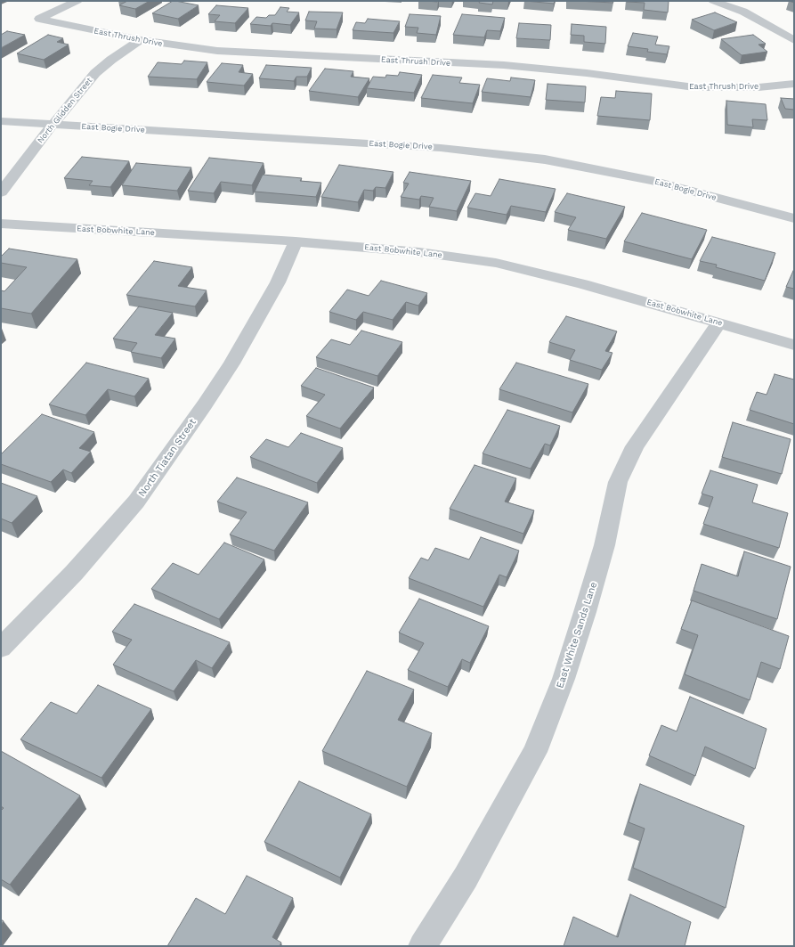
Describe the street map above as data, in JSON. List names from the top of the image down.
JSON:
{
  "streets": {
    "street": [
      "East Thrush Drive",
      "North Glidden Street",
      "East Bogie Drive",
      "East Bobwhite Lane",
      "North Tiatan Street",
      "East White Sands Lane"
    ]
  },
  "crossings": [
    ["East Thrush Drive", "North Glidden Street"],
    ["North Glidden Street", "East Bogie Drive"],
    ["East Bobwhite Lane", "North Tiatan Street"],
    ["East Bobwhite Lane", "East White Sands Lane"]
  ]
}
